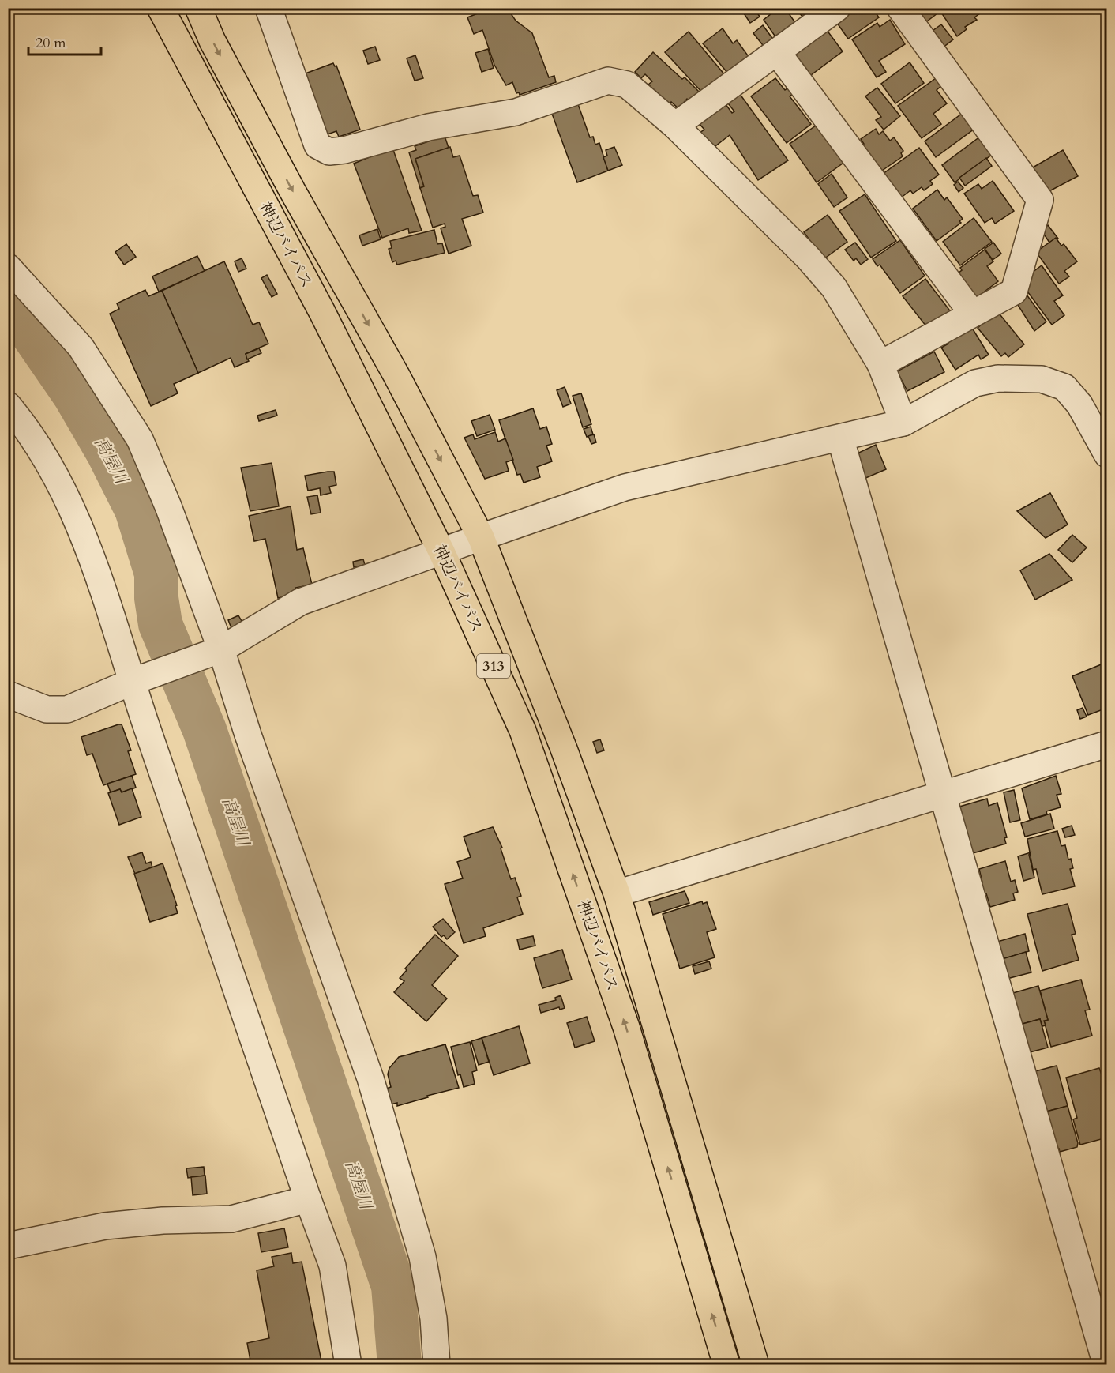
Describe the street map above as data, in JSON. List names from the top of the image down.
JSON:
{
  "streets": {
    "highway": ["神辺バイパス", "313"]
  },
  "water": ["高屋川"],
  "scale_bar": "20 m"
}
